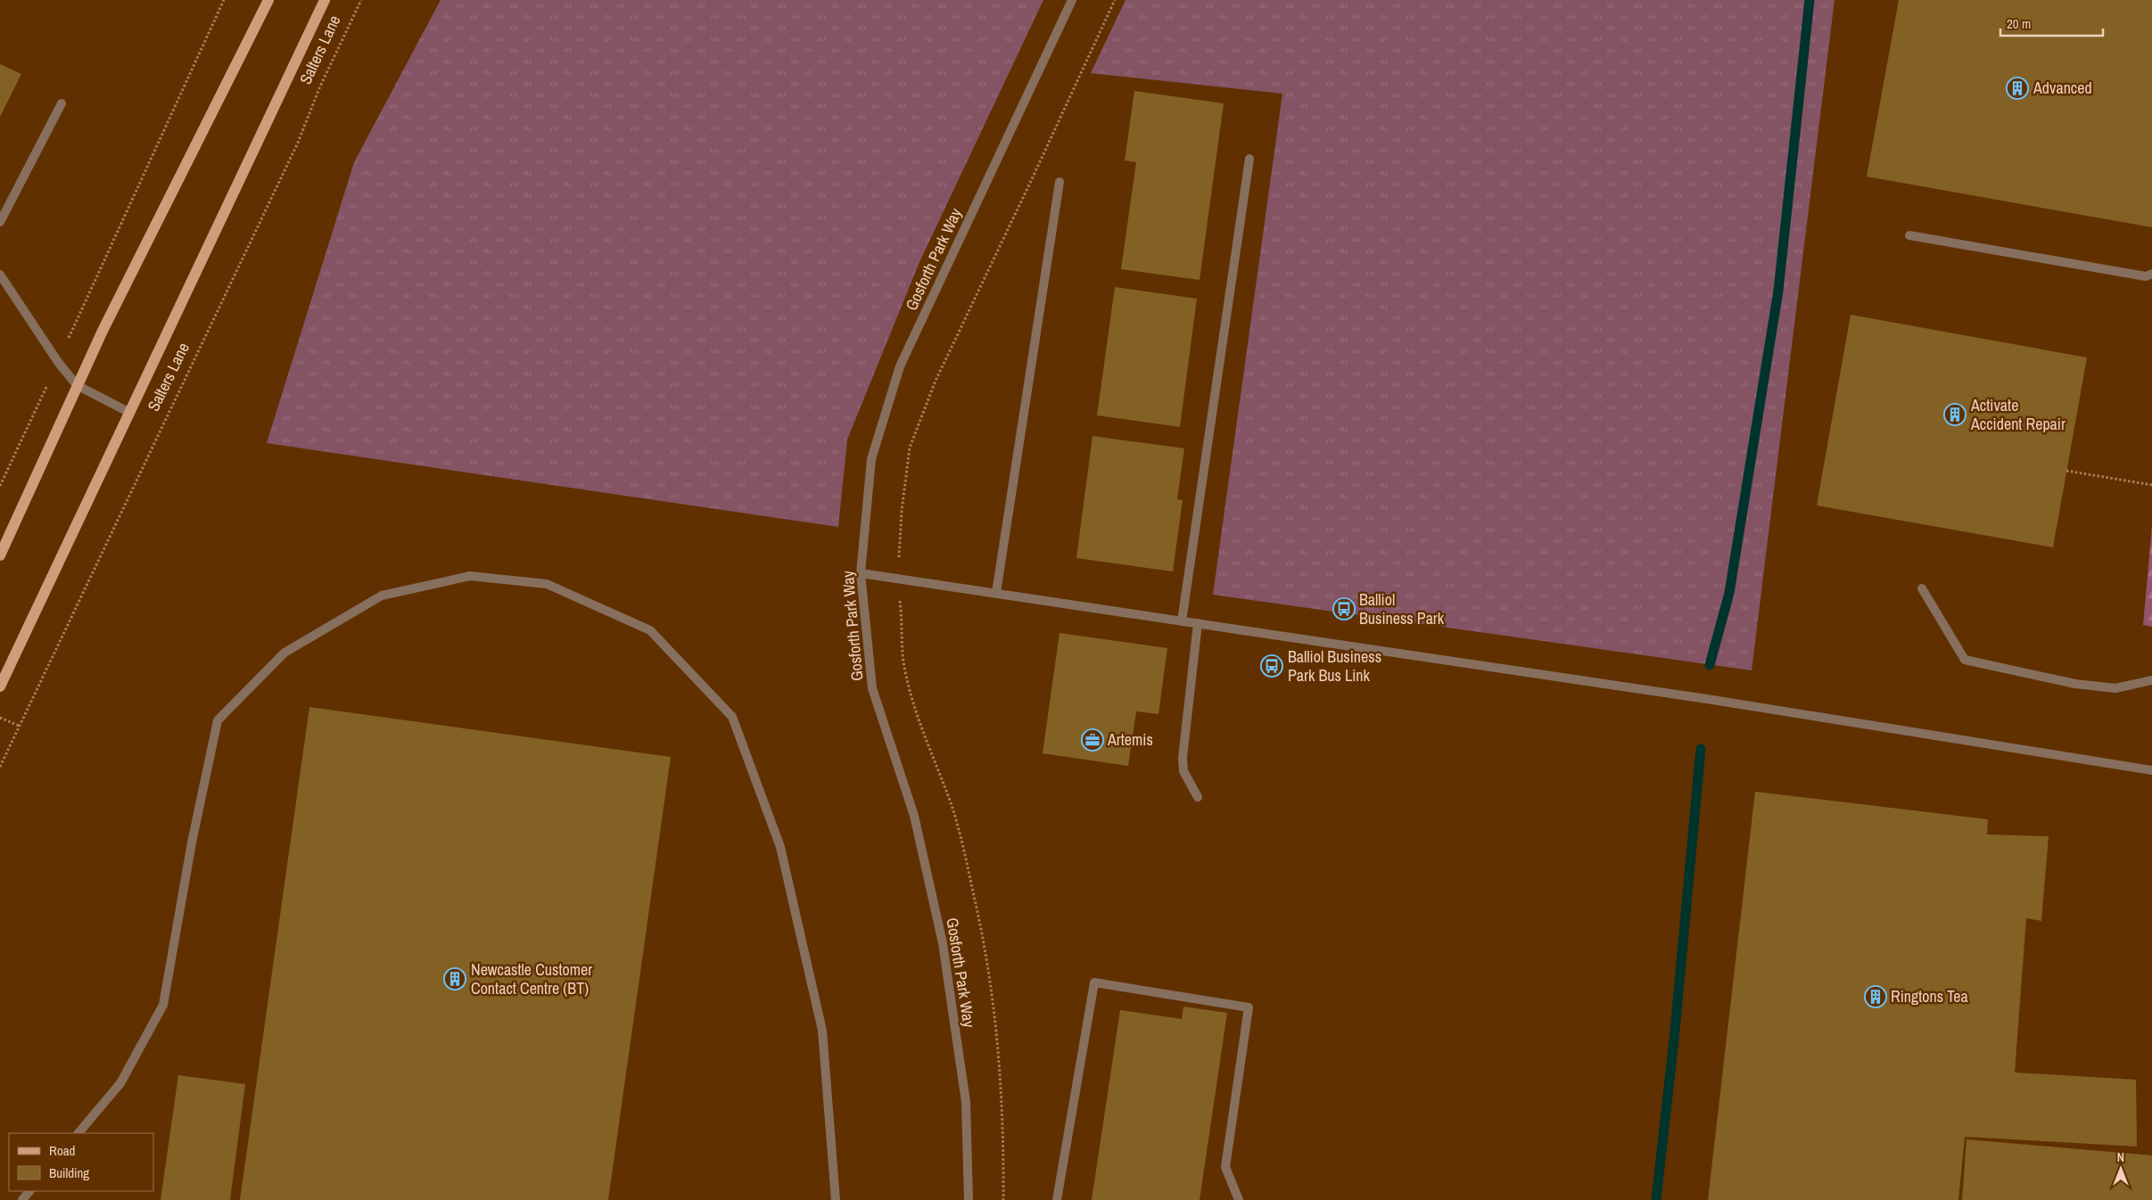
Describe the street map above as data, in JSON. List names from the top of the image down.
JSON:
{
  "streets": {
    "main road": ["Salters Lane"],
    "street": ["Gosforth Park Way"]
  },
  "places": {
    "building": [
      "Advanced",
      "Activate Accident Repair",
      "Newcastle Customer Contact Centre (BT)",
      "Ringtons Tea"
    ],
    "bus stop": ["Balliol Business Park", "Balliol Business Park Bus Link"],
    "office": ["Artemis"]
  },
  "legend": ["Road", "Building"],
  "scale_bar": "20 m",
  "north": "top"
}
